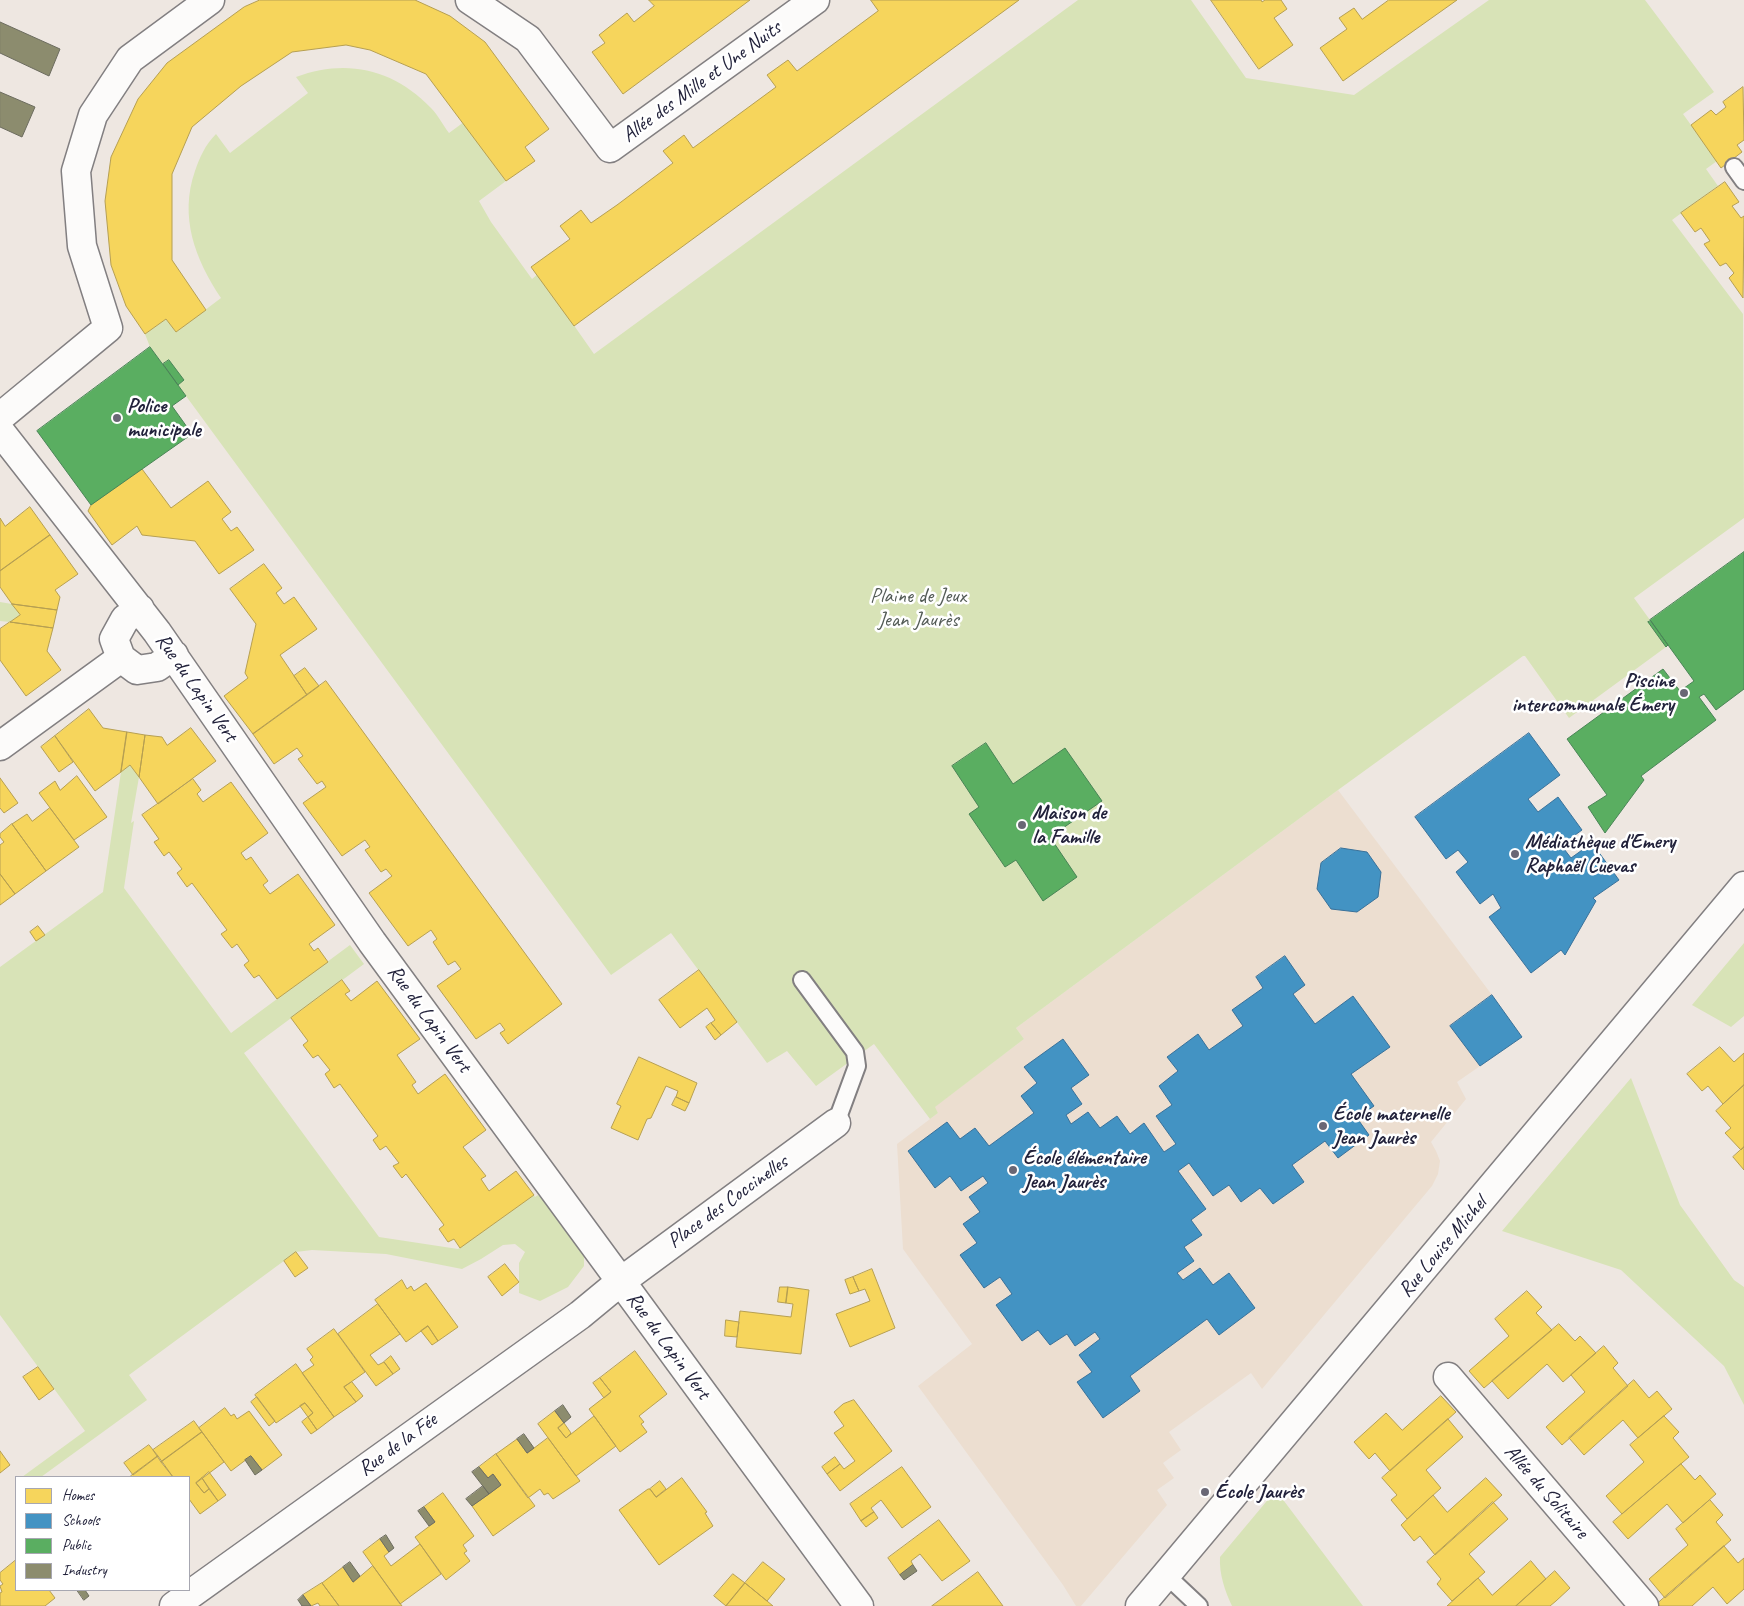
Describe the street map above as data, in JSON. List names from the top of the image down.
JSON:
{
  "streets": {
    "street": [
      "Allée des Mille et Une Nuits",
      "Rue du Lapin Vert",
      "Place des Coccinelles",
      "Rue Louise Michel",
      "Rue de la Fée",
      "Allée du Solitaire"
    ]
  },
  "crossings": [
    ["Rue du Lapin Vert", "Place des Coccinelles"],
    ["Rue du Lapin Vert", "Rue de la Fée"],
    ["Place des Coccinelles", "Rue de la Fée"]
  ],
  "parks": ["Plaine de Jeux Jean Jaurès"],
  "places": [
    "Police municipale",
    "Piscine intercommunale Émery",
    "Maison de la Famille",
    "Médiathèque d'Emery Raphaël Cuevas",
    "École maternelle Jean Jaurès",
    "École élémentaire Jean Jaurès",
    "École Jaurès"
  ],
  "legend": [
    "Homes",
    "Schools",
    "Public",
    "Industry"
  ]
}
